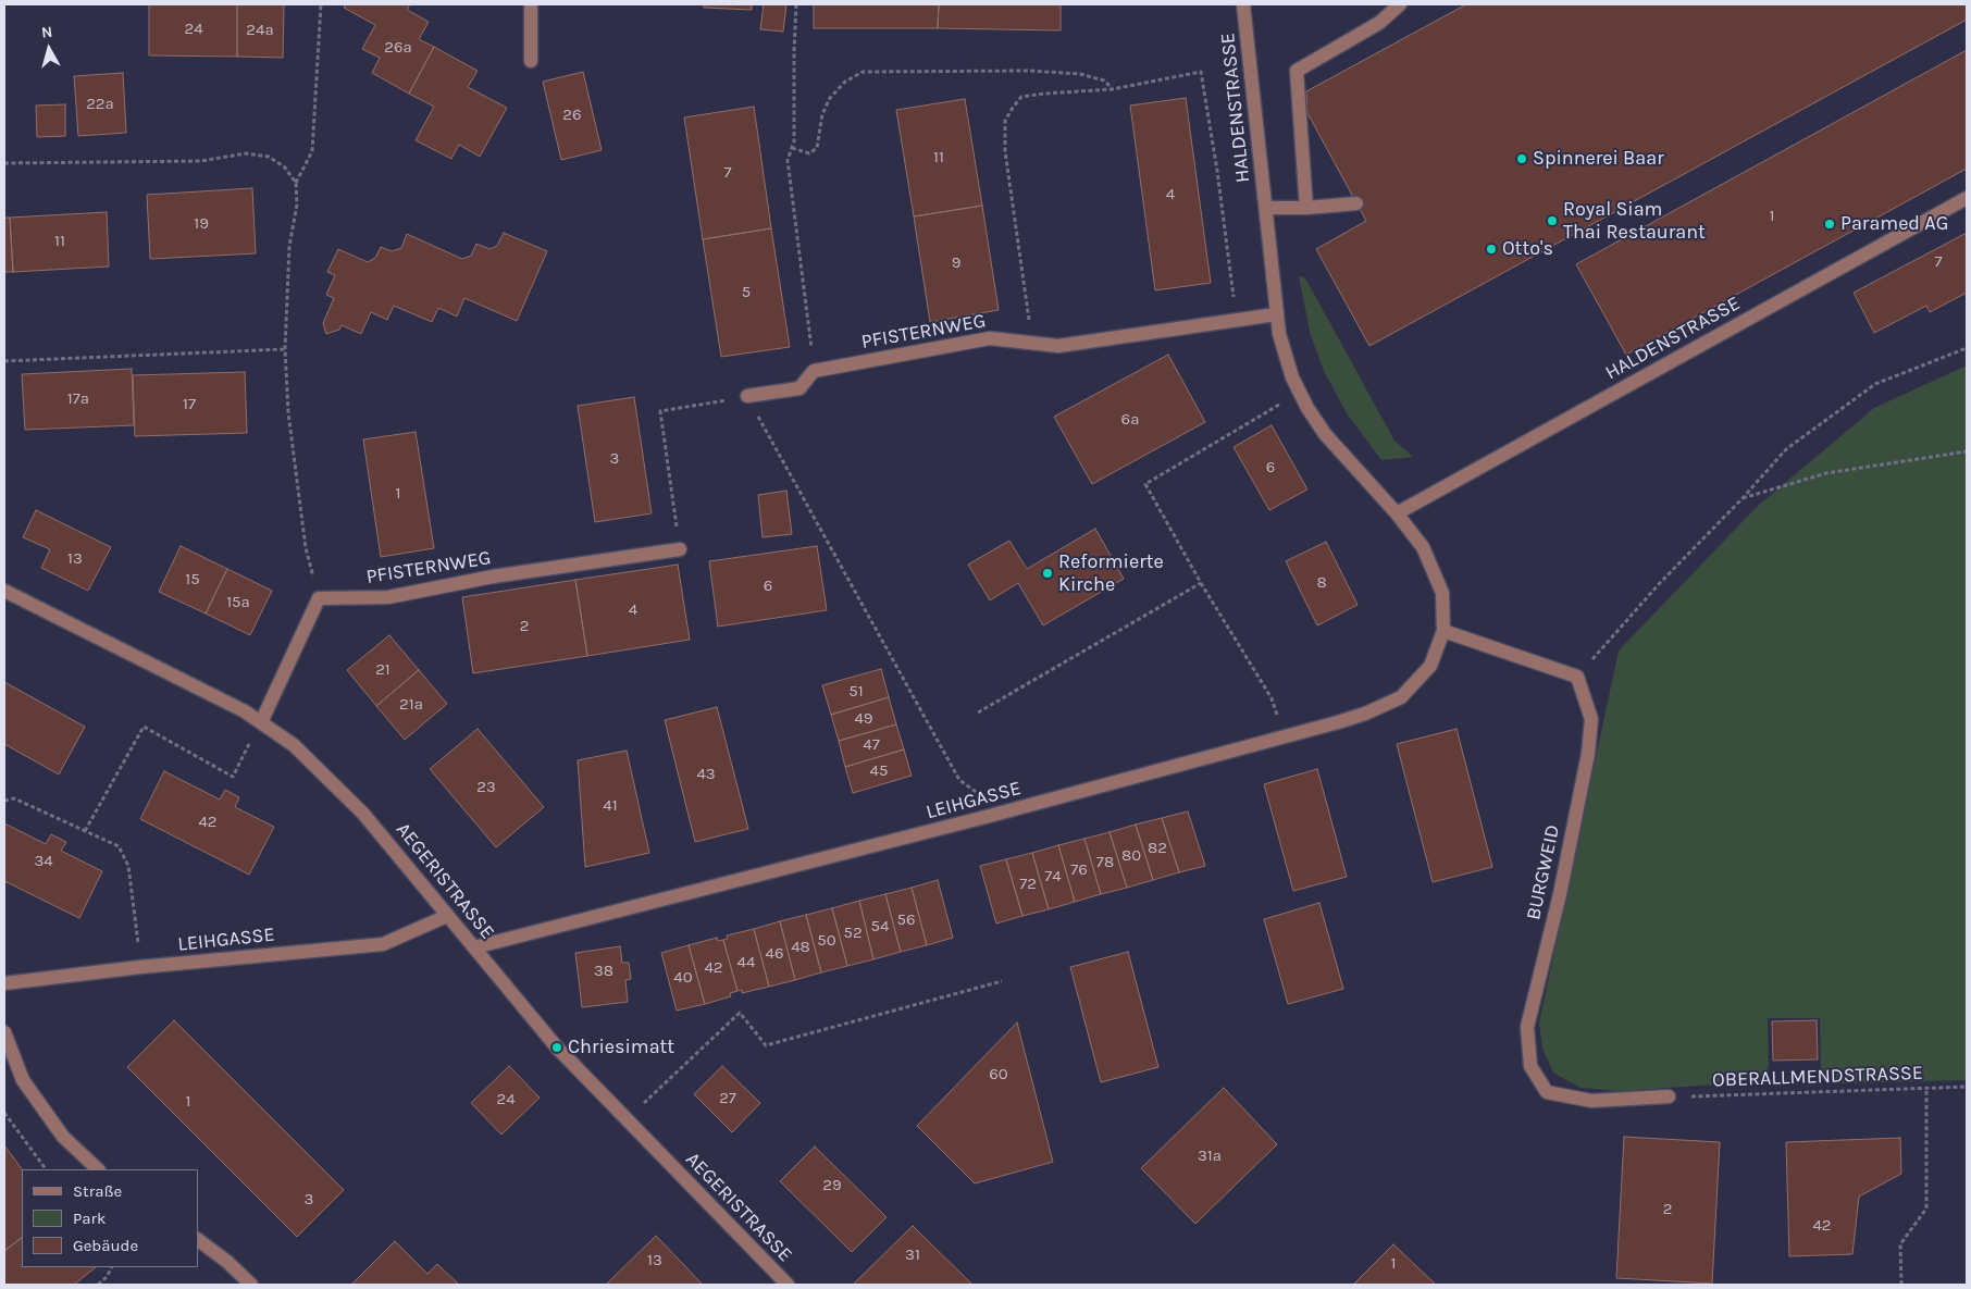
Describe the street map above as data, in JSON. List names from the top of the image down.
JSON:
{
  "streets": {
    "street": [
      "HALDENSTRASSE",
      "PFISTERNWEG",
      "LEIHGASSE",
      "BURGWEID",
      "AEGERISTRASSE"
    ],
    "path": ["OBERALLMENDSTRASSE"]
  },
  "crossings": [
    ["HALDENSTRASSE", "PFISTERNWEG"],
    ["HALDENSTRASSE", "LEIHGASSE"],
    ["LEIHGASSE", "AEGERISTRASSE"],
    ["BURGWEID", "OBERALLMENDSTRASSE"]
  ],
  "places": [
    "Spinnerei Baar",
    "Royal Siam Thai Restaurant",
    "Paramed AG",
    "Otto's",
    "Reformierte Kirche",
    "Chriesimatt"
  ],
  "house_numbers": [
    "24",
    "24a",
    "26a",
    "22a",
    "26",
    "11",
    "7",
    "4",
    "1",
    "19",
    "11",
    "7",
    "9",
    "5",
    "17a",
    "17",
    "6a",
    "3",
    "6",
    "1",
    "13",
    "15",
    "8",
    "6",
    "15a",
    "4",
    "2",
    "21",
    "51",
    "21a",
    "49",
    "47",
    "45",
    "43",
    "23",
    "41",
    "42",
    "82",
    "80",
    "34",
    "78",
    "76",
    "74",
    "72",
    "56",
    "54",
    "52",
    "50",
    "48",
    "46",
    "44",
    "42",
    "38",
    "40",
    "60",
    "27",
    "24",
    "1",
    "31a",
    "29",
    "3",
    "2",
    "42",
    "31",
    "13",
    "1"
  ],
  "legend": ["Straße", "Park", "Gebäude"],
  "north": "top"
}
